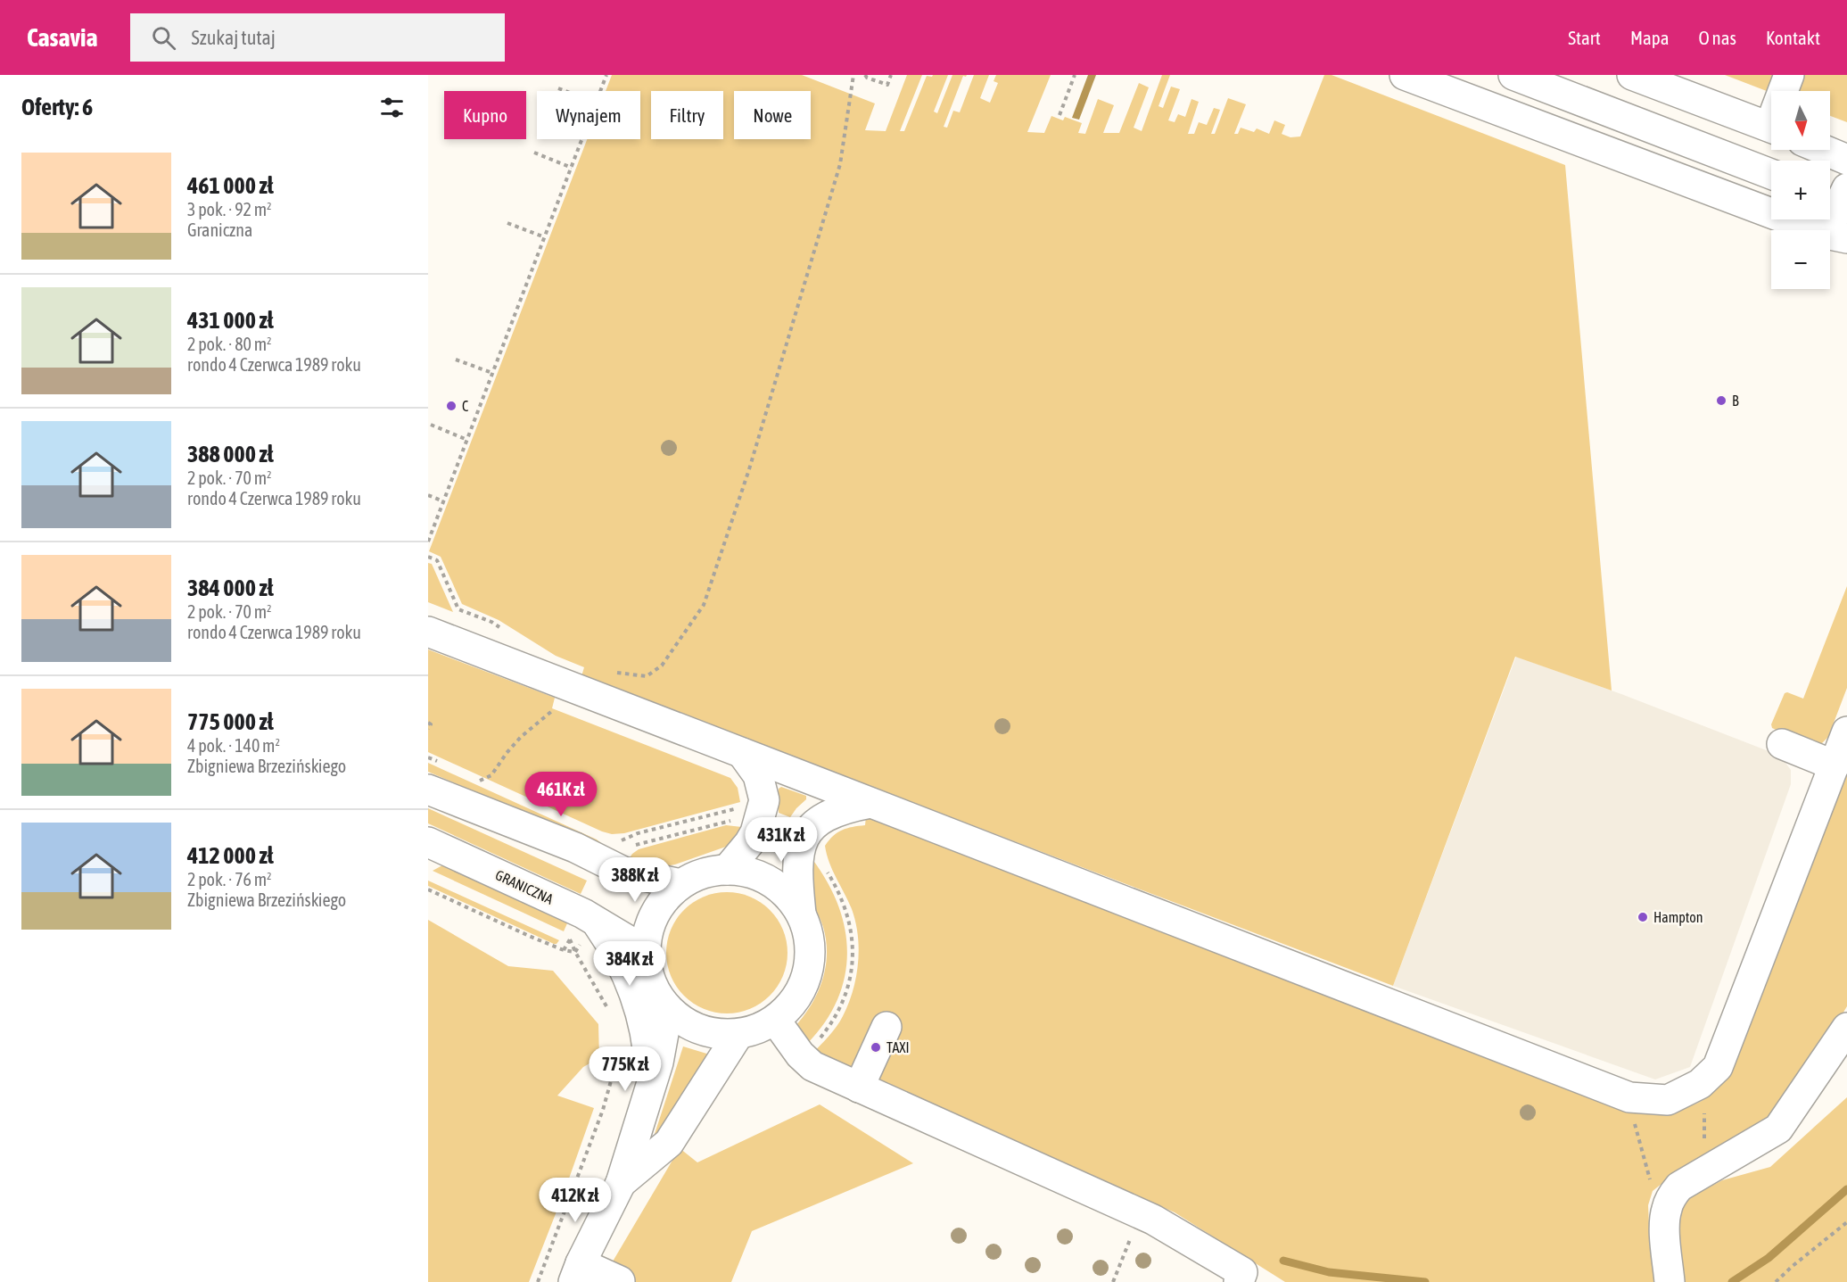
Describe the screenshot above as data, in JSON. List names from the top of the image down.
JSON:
{
  "streets": {
    "main road": ["GRANICZNA"]
  },
  "places": [
    "B",
    "C",
    "Hampton",
    "TAXI"
  ],
  "north": "bottom",
  "page": {
    "header": "Casavia",
    "search": "Szukaj tutaj",
    "nav": [
      "Start",
      "Mapa",
      "O nas",
      "Kontakt"
    ],
    "heading": "Oferty: 6",
    "map_buttons": ["+", "−"],
    "chip": [
      "Kupno",
      "Wynajem",
      "Filtry",
      "Nowe"
    ],
    "list": [
      {
        "name": "461 000 zł",
        "note": "3 pok. · 92 m² · Graniczna"
      },
      {
        "name": "431 000 zł",
        "note": "2 pok. · 80 m² · rondo 4 Czerwca 1989 roku"
      },
      {
        "name": "388 000 zł",
        "note": "2 pok. · 70 m² · rondo 4 Czerwca 1989 roku"
      },
      {
        "name": "384 000 zł",
        "note": "2 pok. · 70 m² · rondo 4 Czerwca 1989 roku"
      },
      {
        "name": "775 000 zł",
        "note": "4 pok. · 140 m² · Zbigniewa Brzezińskiego"
      },
      {
        "name": "412 000 zł",
        "note": "2 pok. · 76 m² · Zbigniewa Brzezińskiego"
      }
    ],
    "price": [
      "461K zł",
      "431K zł",
      "388K zł",
      "384K zł",
      "775K zł",
      "412K zł"
    ]
  }
}
